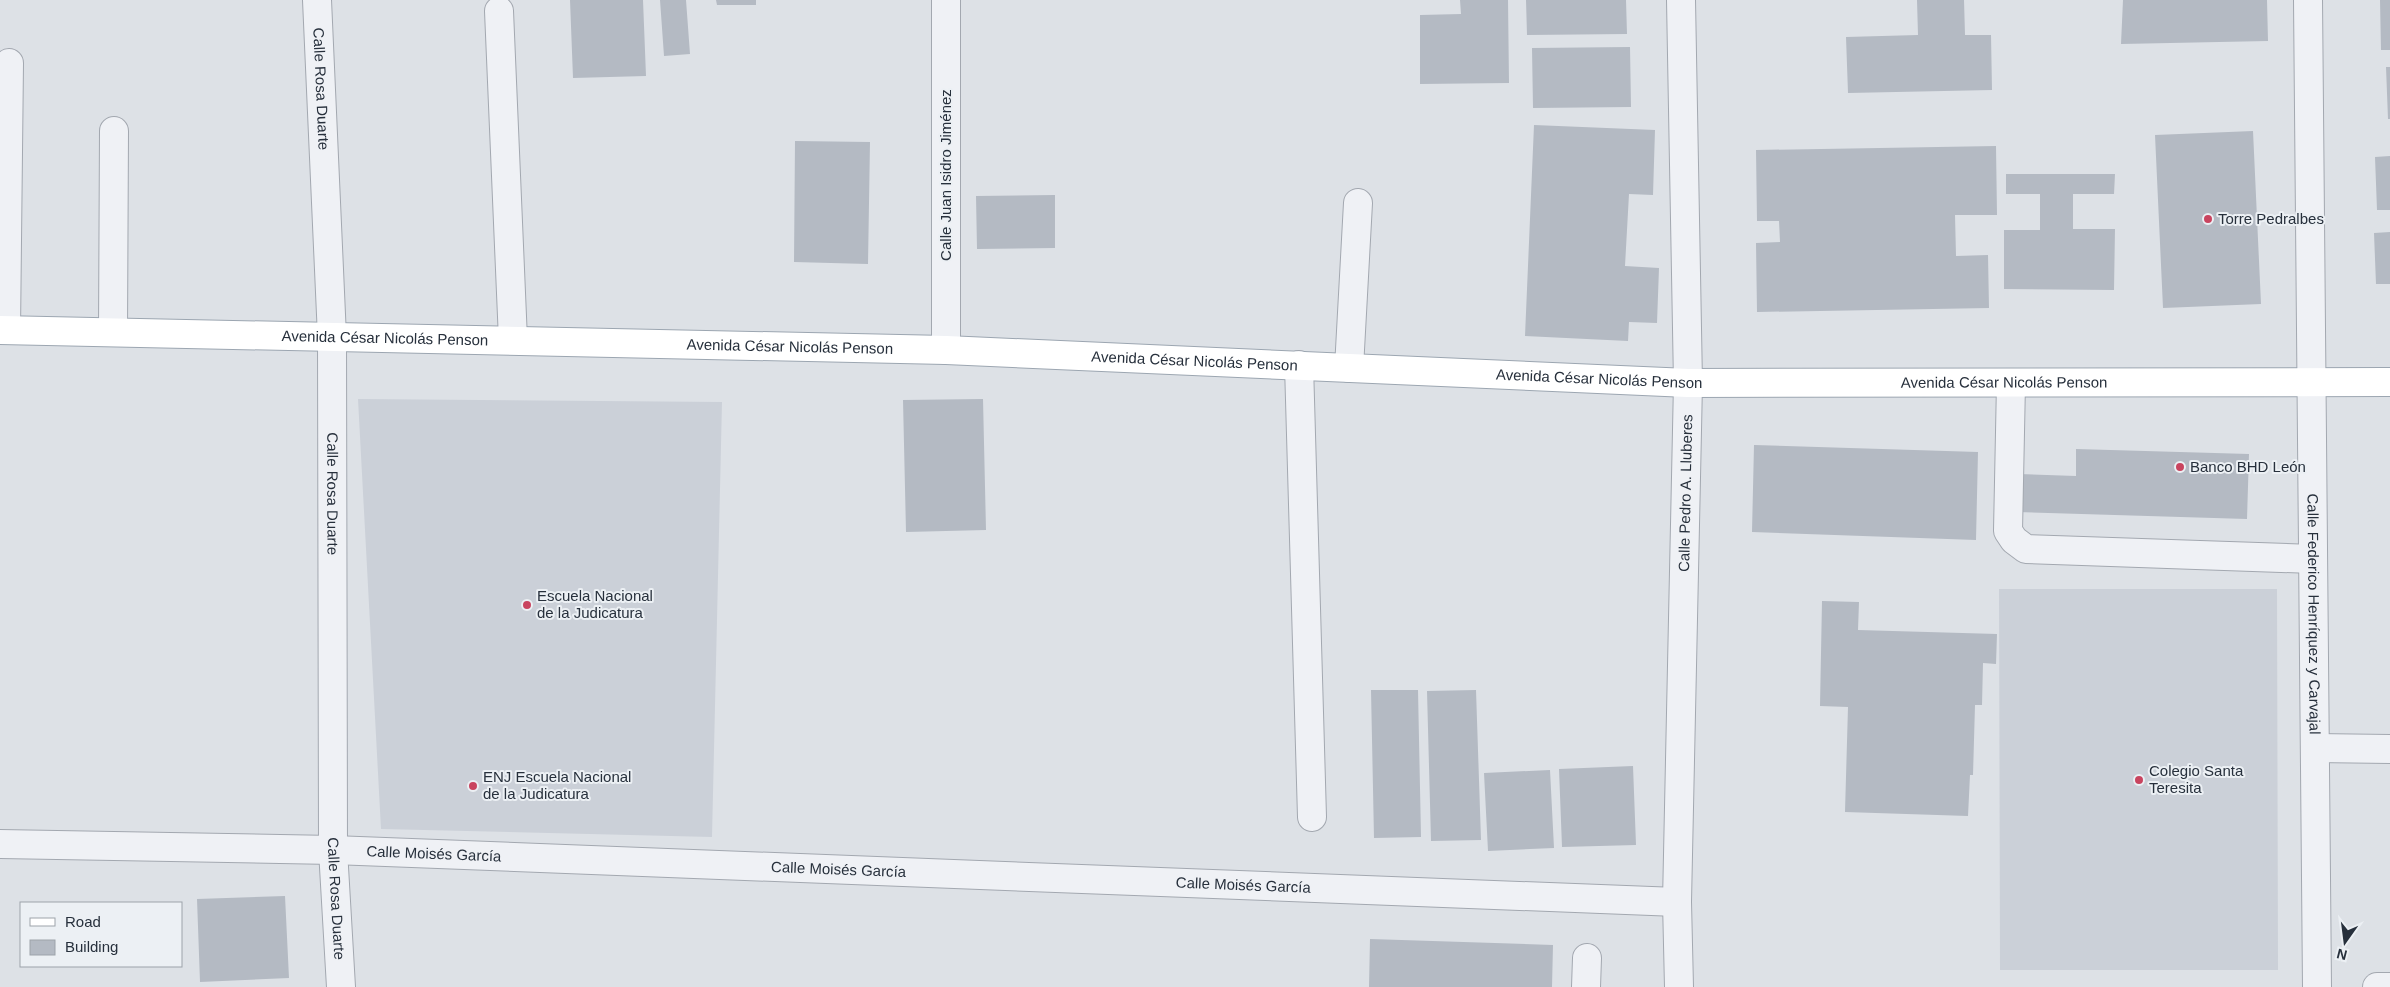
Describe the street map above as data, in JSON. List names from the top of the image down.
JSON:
{
  "streets": {
    "main road": ["Avenida César Nicolás Penson"],
    "street": [
      "Calle Rosa Duarte",
      "Calle Juan Isidro Jiménez",
      "Calle Pedro A. Lluberes",
      "Calle Federico Henríquez y Carvajal",
      "Calle Moisés García"
    ]
  },
  "crossings": [
    ["Calle Rosa Duarte", "Avenida César Nicolás Penson"],
    ["Calle Rosa Duarte", "Calle Moisés García"],
    ["Calle Juan Isidro Jiménez", "Avenida César Nicolás Penson"],
    ["Avenida César Nicolás Penson", "Calle Pedro A. Lluberes"],
    ["Avenida César Nicolás Penson", "Calle Federico Henríquez y Carvajal"],
    ["Calle Pedro A. Lluberes", "Calle Moisés García"]
  ],
  "places": [
    "Torre Pedralbes",
    "Banco BHD León",
    "Escuela Nacional de la Judicatura",
    "Colegio Santa Teresita",
    "ENJ Escuela Nacional de la Judicatura"
  ],
  "legend": ["Road", "Building"],
  "north": "bottom"
}
